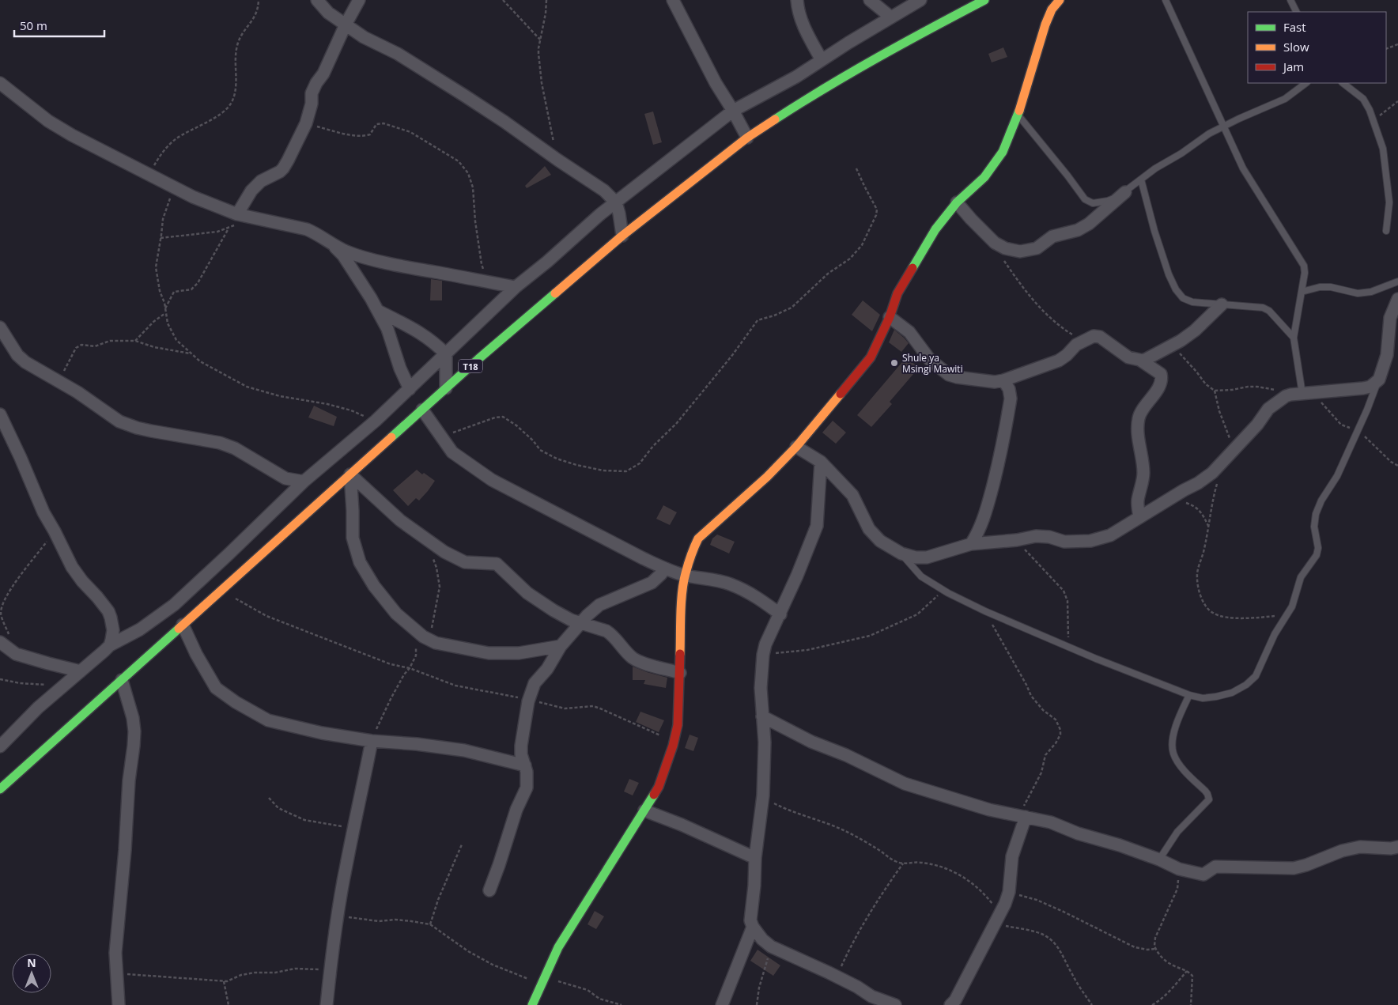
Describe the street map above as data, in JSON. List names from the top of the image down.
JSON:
{
  "streets": {
    "main road": ["T18"]
  },
  "places": ["Shule ya Msingi Mawiti"],
  "legend": ["Fast", "Slow", "Jam"],
  "scale_bar": "50 m",
  "north": "top"
}
